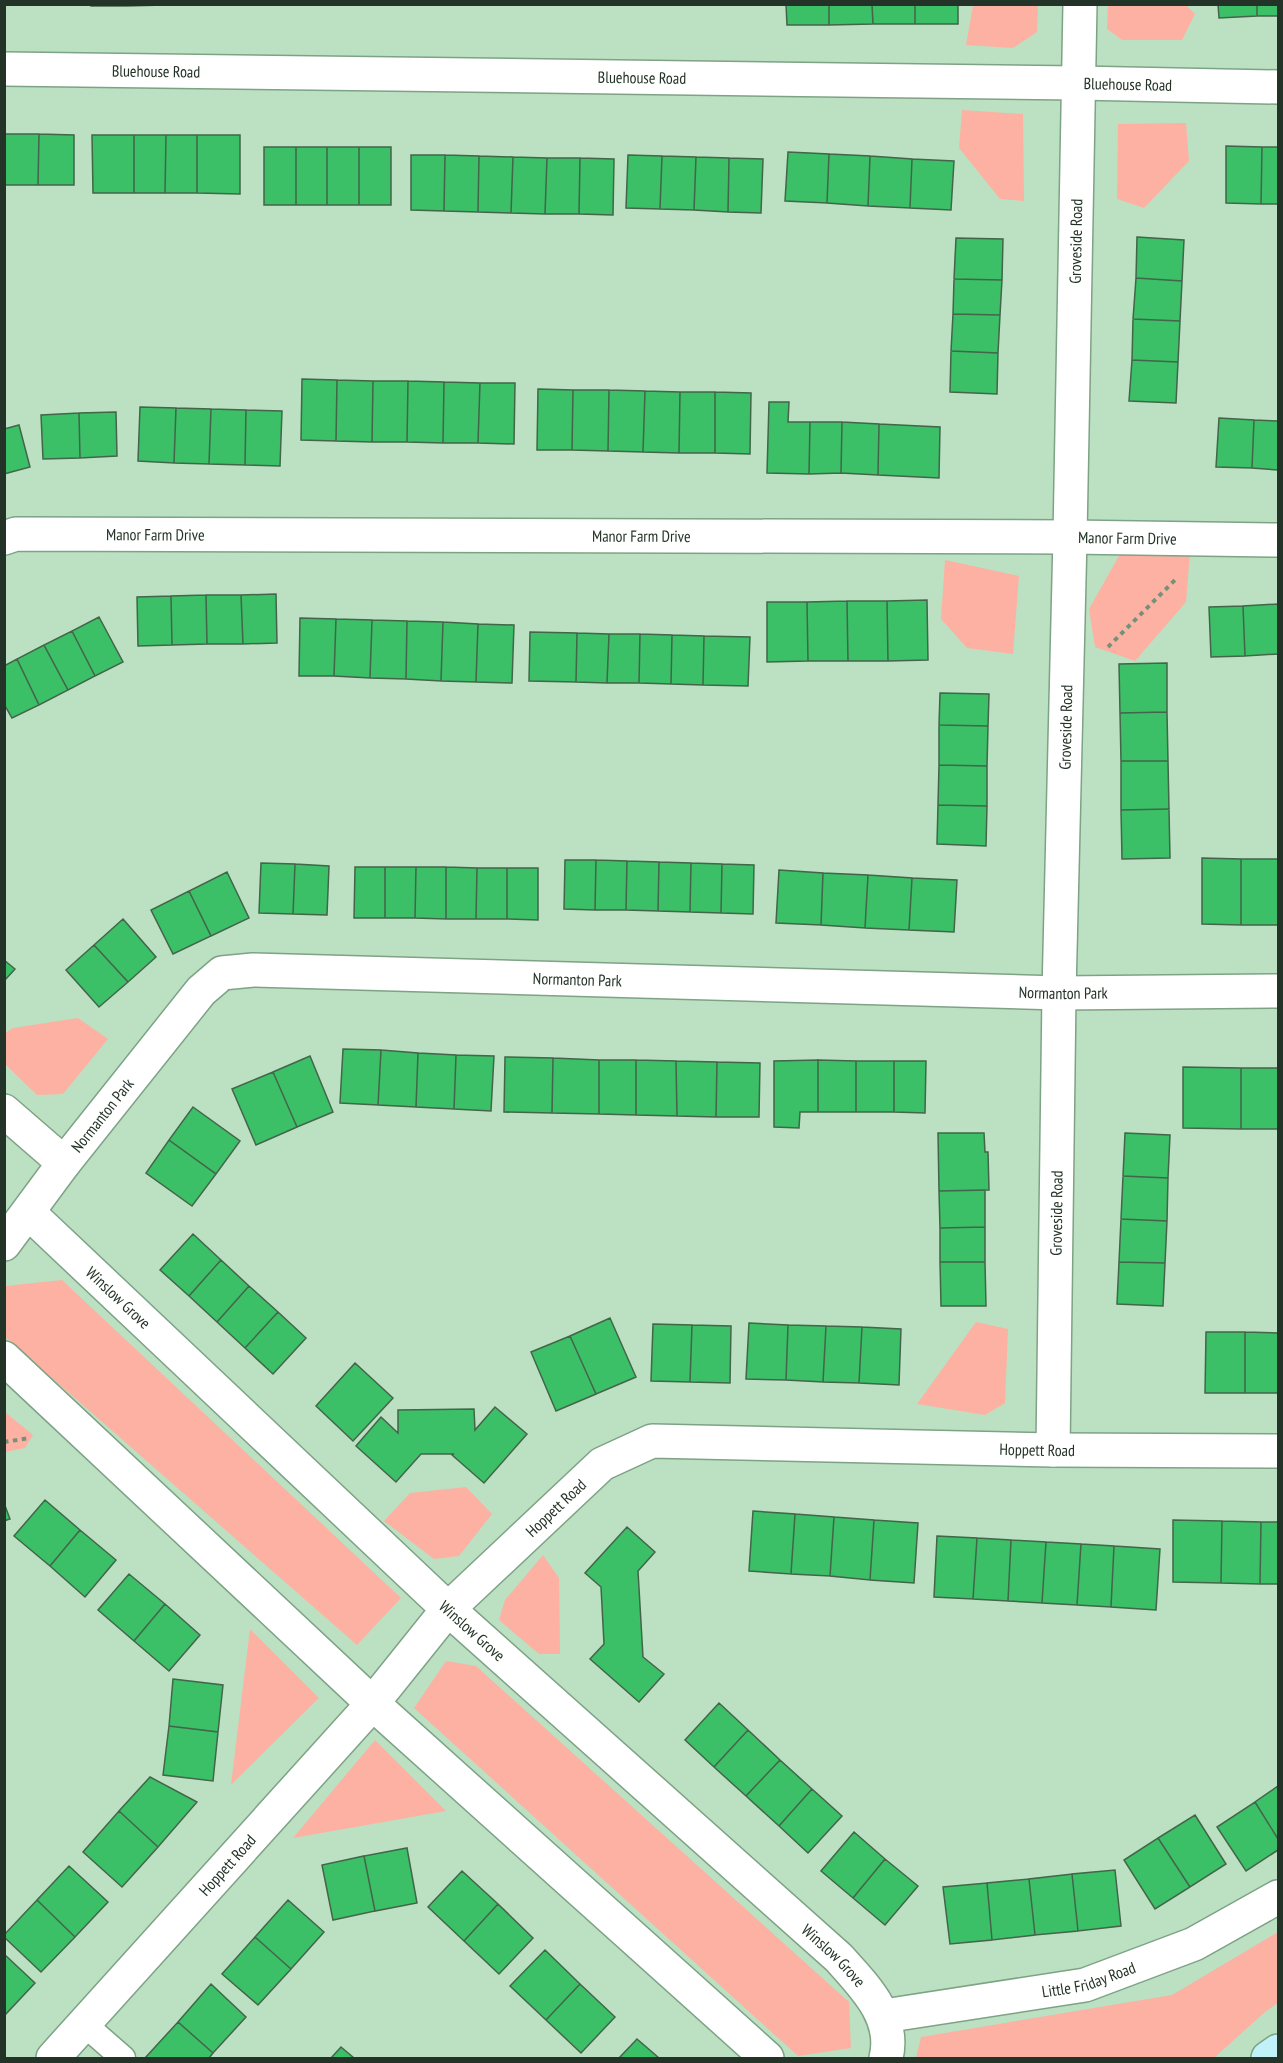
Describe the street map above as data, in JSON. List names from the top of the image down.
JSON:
{
  "streets": {
    "street": [
      "Bluehouse Road",
      "Groveside Road",
      "Manor Farm Drive",
      "Normanton Park",
      "Winslow Grove",
      "Hoppett Road",
      "Little Friday Road"
    ]
  },
  "crossings": [
    ["Bluehouse Road", "Groveside Road"],
    ["Groveside Road", "Manor Farm Drive"],
    ["Groveside Road", "Normanton Park"],
    ["Groveside Road", "Hoppett Road"],
    ["Normanton Park", "Winslow Grove"],
    ["Winslow Grove", "Hoppett Road"],
    ["Winslow Grove", "Little Friday Road"]
  ]
}
